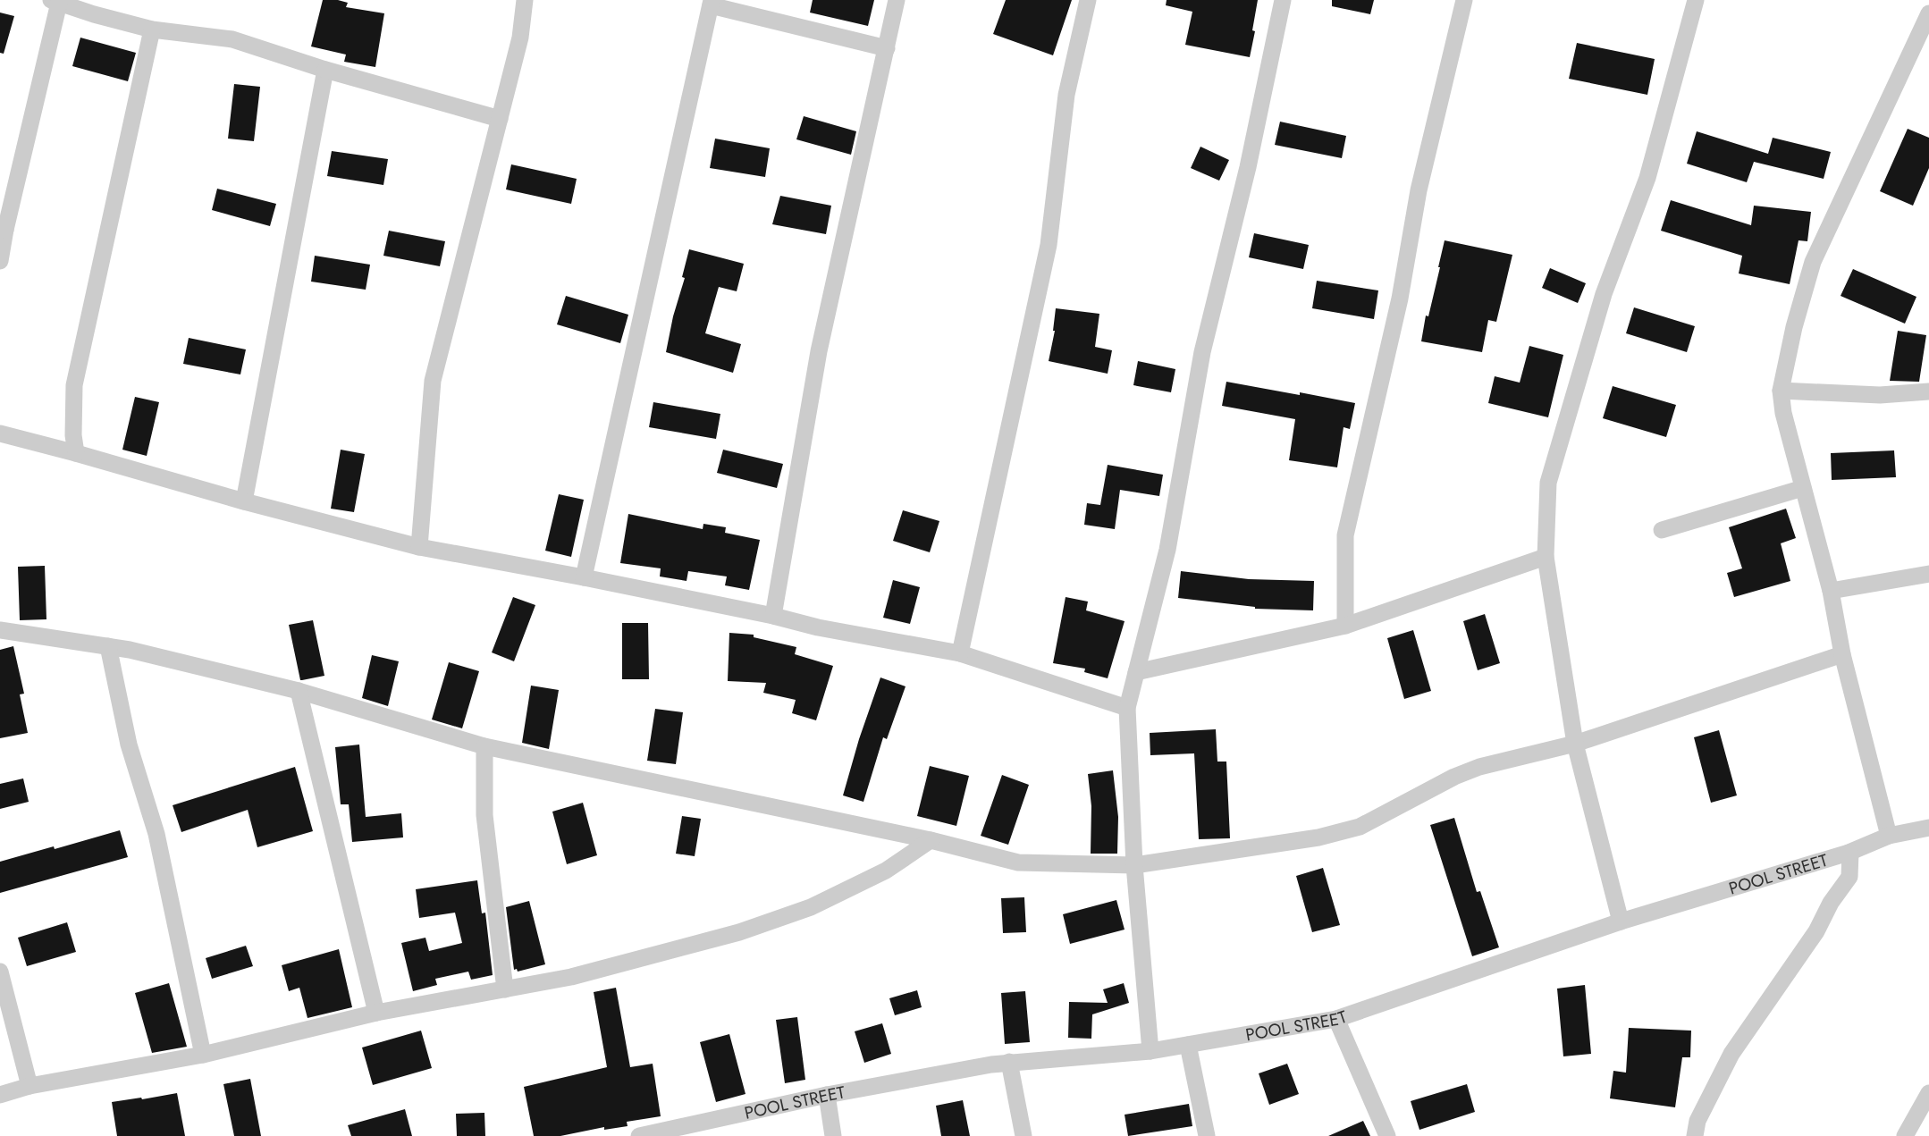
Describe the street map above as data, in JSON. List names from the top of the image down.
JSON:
{
  "streets": {
    "street": ["POOL STREET"]
  }
}
